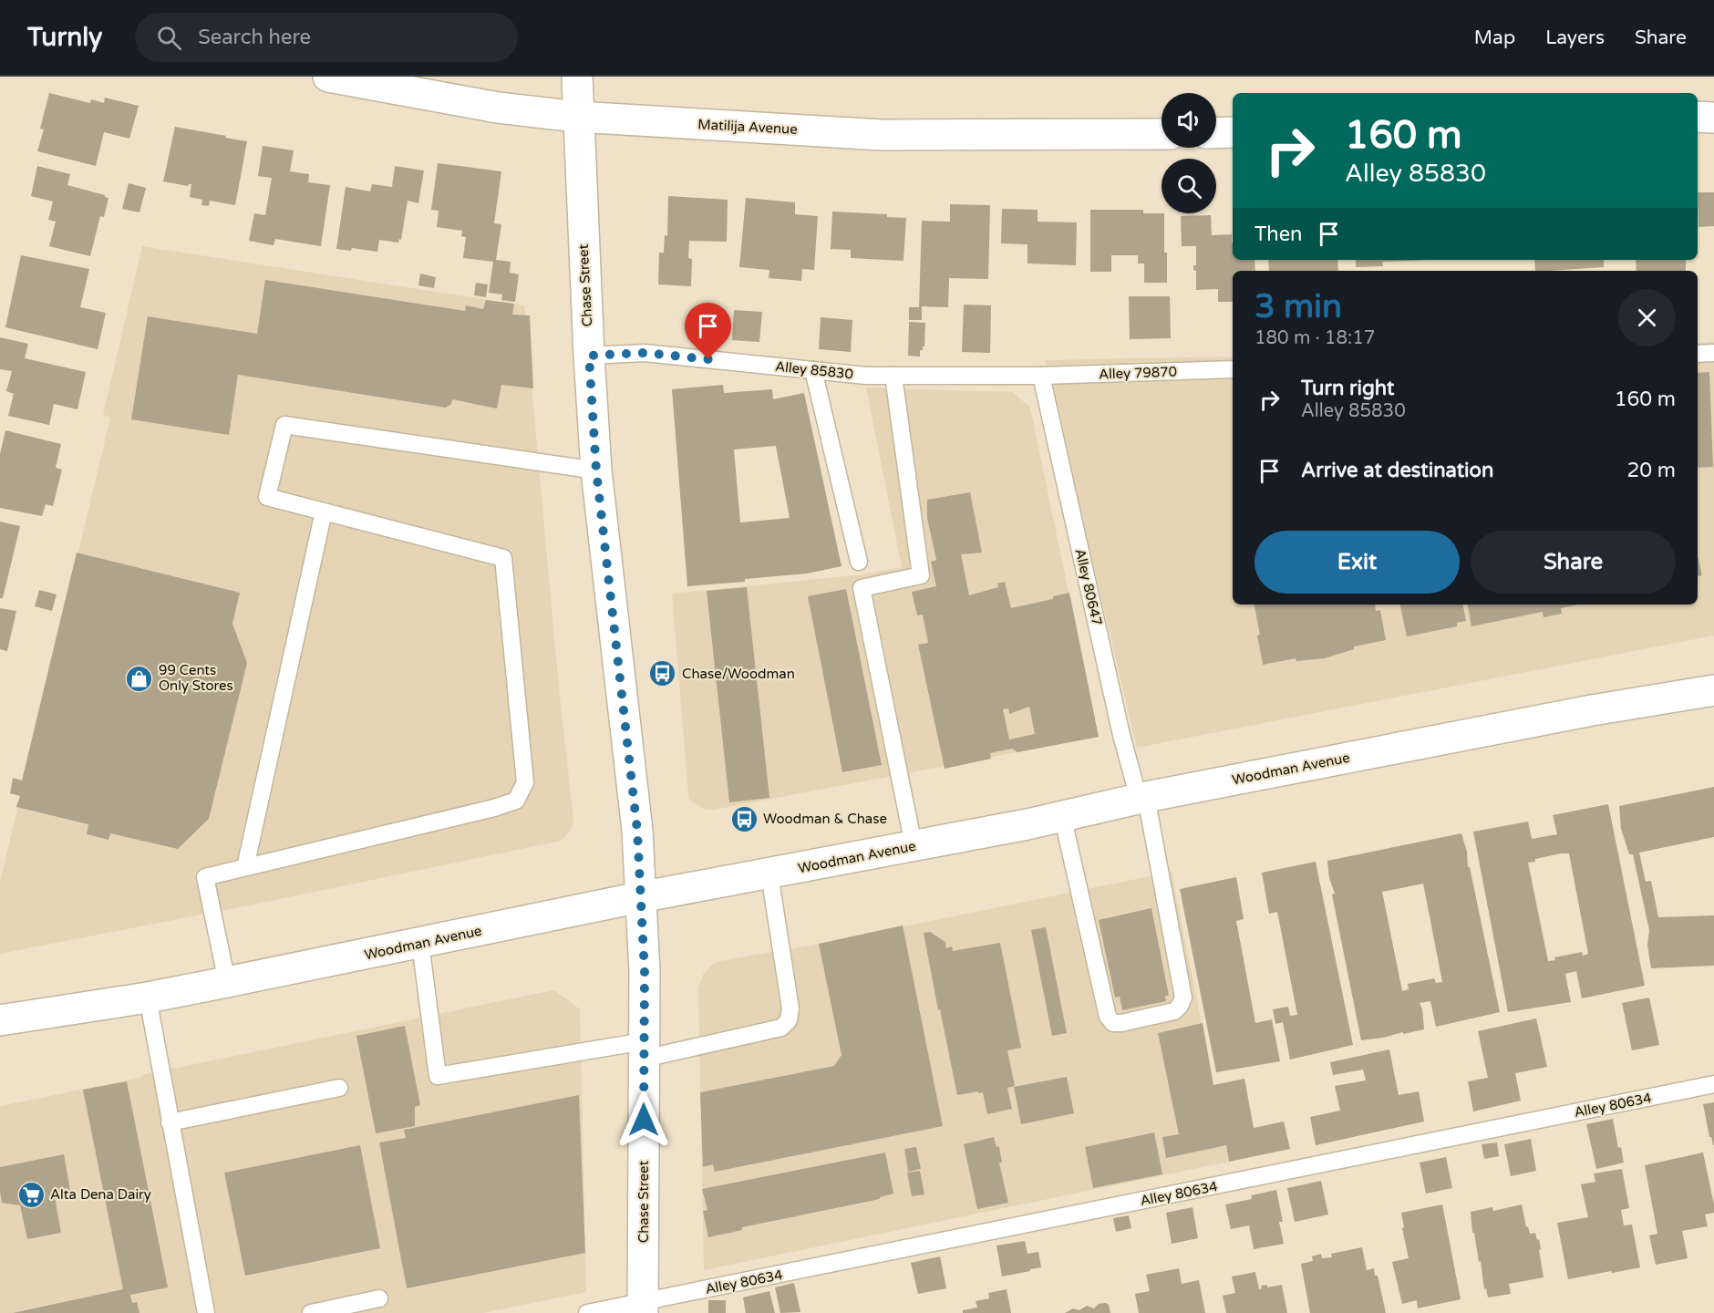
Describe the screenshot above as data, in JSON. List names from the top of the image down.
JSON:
{
  "streets": {
    "street": ["Matilija Avenue", "Chase Street", "Woodman Avenue"],
    "lane": [
      "Alley 85830",
      "Alley 79870",
      "Alley 80647",
      "Alley 80634"
    ]
  },
  "crossings": [
    ["Matilija Avenue", "Chase Street"],
    ["Chase Street", "Alley 85830"],
    ["Chase Street", "Woodman Avenue"],
    ["Chase Street", "Alley 80634"],
    ["Alley 85830", "Alley 79870"],
    ["Alley 85830", "Alley 80647"],
    ["Alley 79870", "Alley 80647"],
    ["Alley 80647", "Woodman Avenue"]
  ],
  "places": {
    "bus stop": ["Chase/Woodman", "Woodman & Chase"],
    "shop": ["99 Cents Only Stores"],
    "supermarket": ["Alta Dena Dairy"]
  },
  "page": {
    "header": "Turnly",
    "search": "Search here",
    "nav": ["Map", "Layers", "Share"],
    "turn": ["160 m", "Alley 85830"],
    "then": "Then",
    "heading": ["3 min", "180 m · 18:17"],
    "list": [
      {
        "name": "Turn right",
        "note": "Alley 85830",
        "value": "160 m"
      },
      {
        "name": "Arrive at destination",
        "value": "20 m"
      }
    ],
    "buttons": ["Exit", "Share"]
  }
}
